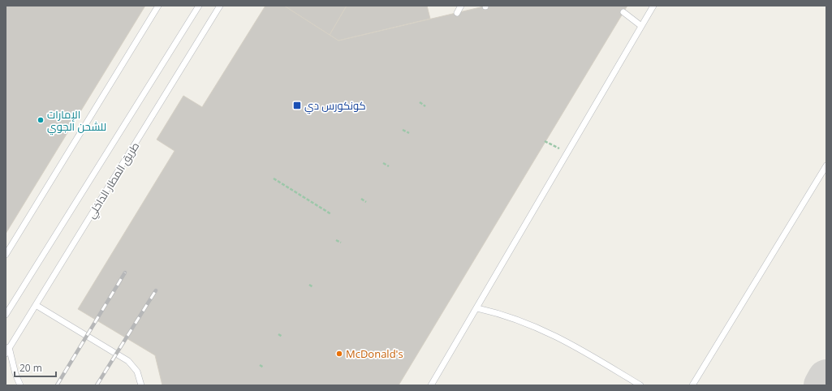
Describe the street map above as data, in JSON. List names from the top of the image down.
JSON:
{
  "streets": {
    "lane": ["طريق المطار الداخلي"]
  },
  "places": {
    "transit": ["كونكورس دي"],
    "other": ["الإمارات للشحن الجوي", "McDonald's"]
  },
  "scale_bar": "20 m"
}
